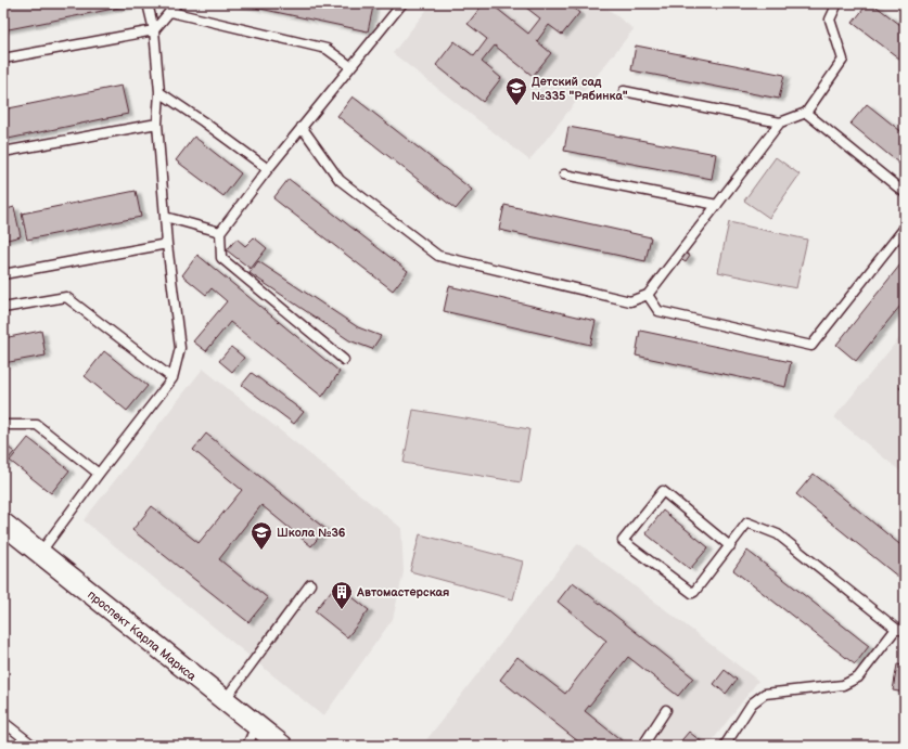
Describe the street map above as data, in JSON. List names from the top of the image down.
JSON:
{
  "streets": {
    "street": ["проспект Карла Маркса"]
  },
  "places": {
    "school or university": ["Детский сад №335 \"Рябинка\"", "Школа №36"],
    "building": ["Автомастерская"]
  }
}
